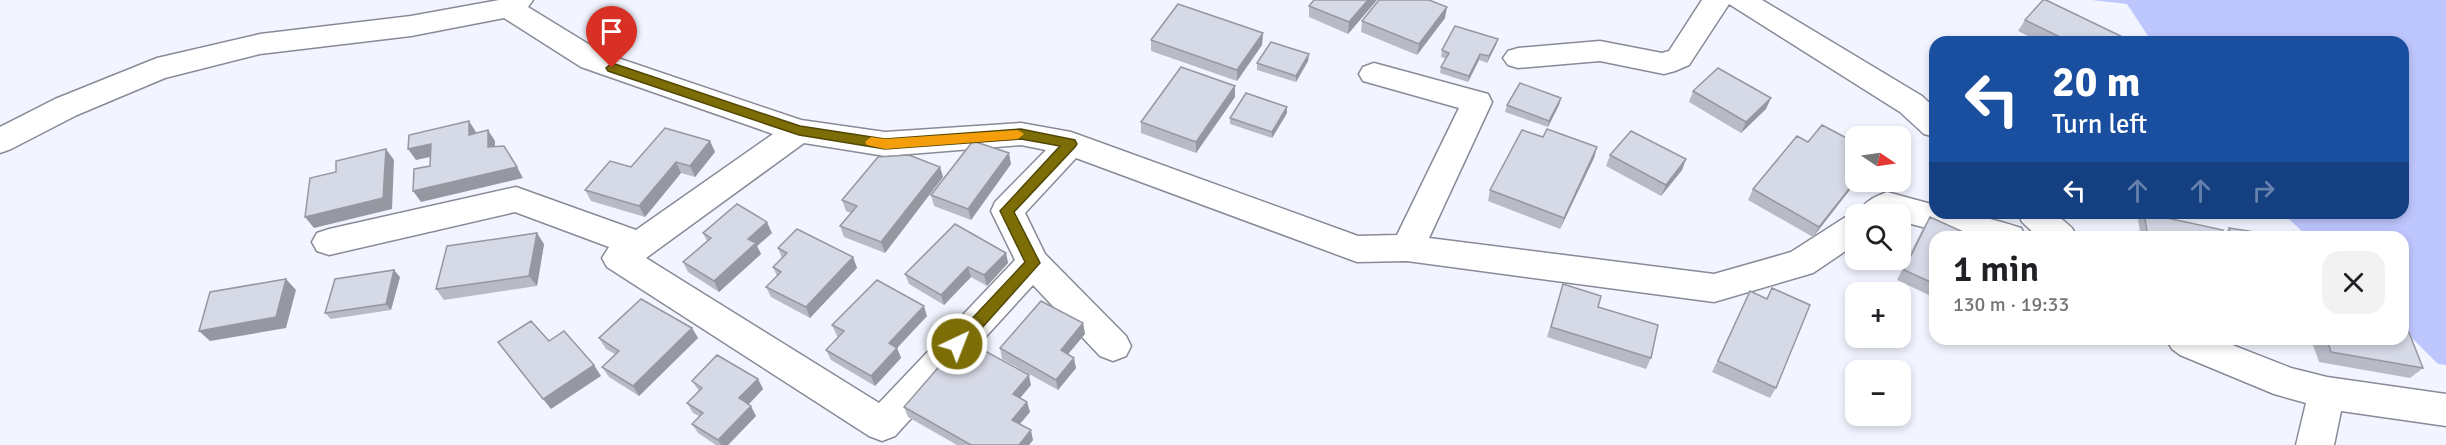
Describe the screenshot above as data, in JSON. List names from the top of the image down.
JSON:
{
  "north": "right",
  "page": {
    "turn": ["20 m", "Turn left"],
    "map_buttons": ["+", "−"],
    "heading": ["1 min", "130 m · 19:33"]
  }
}
